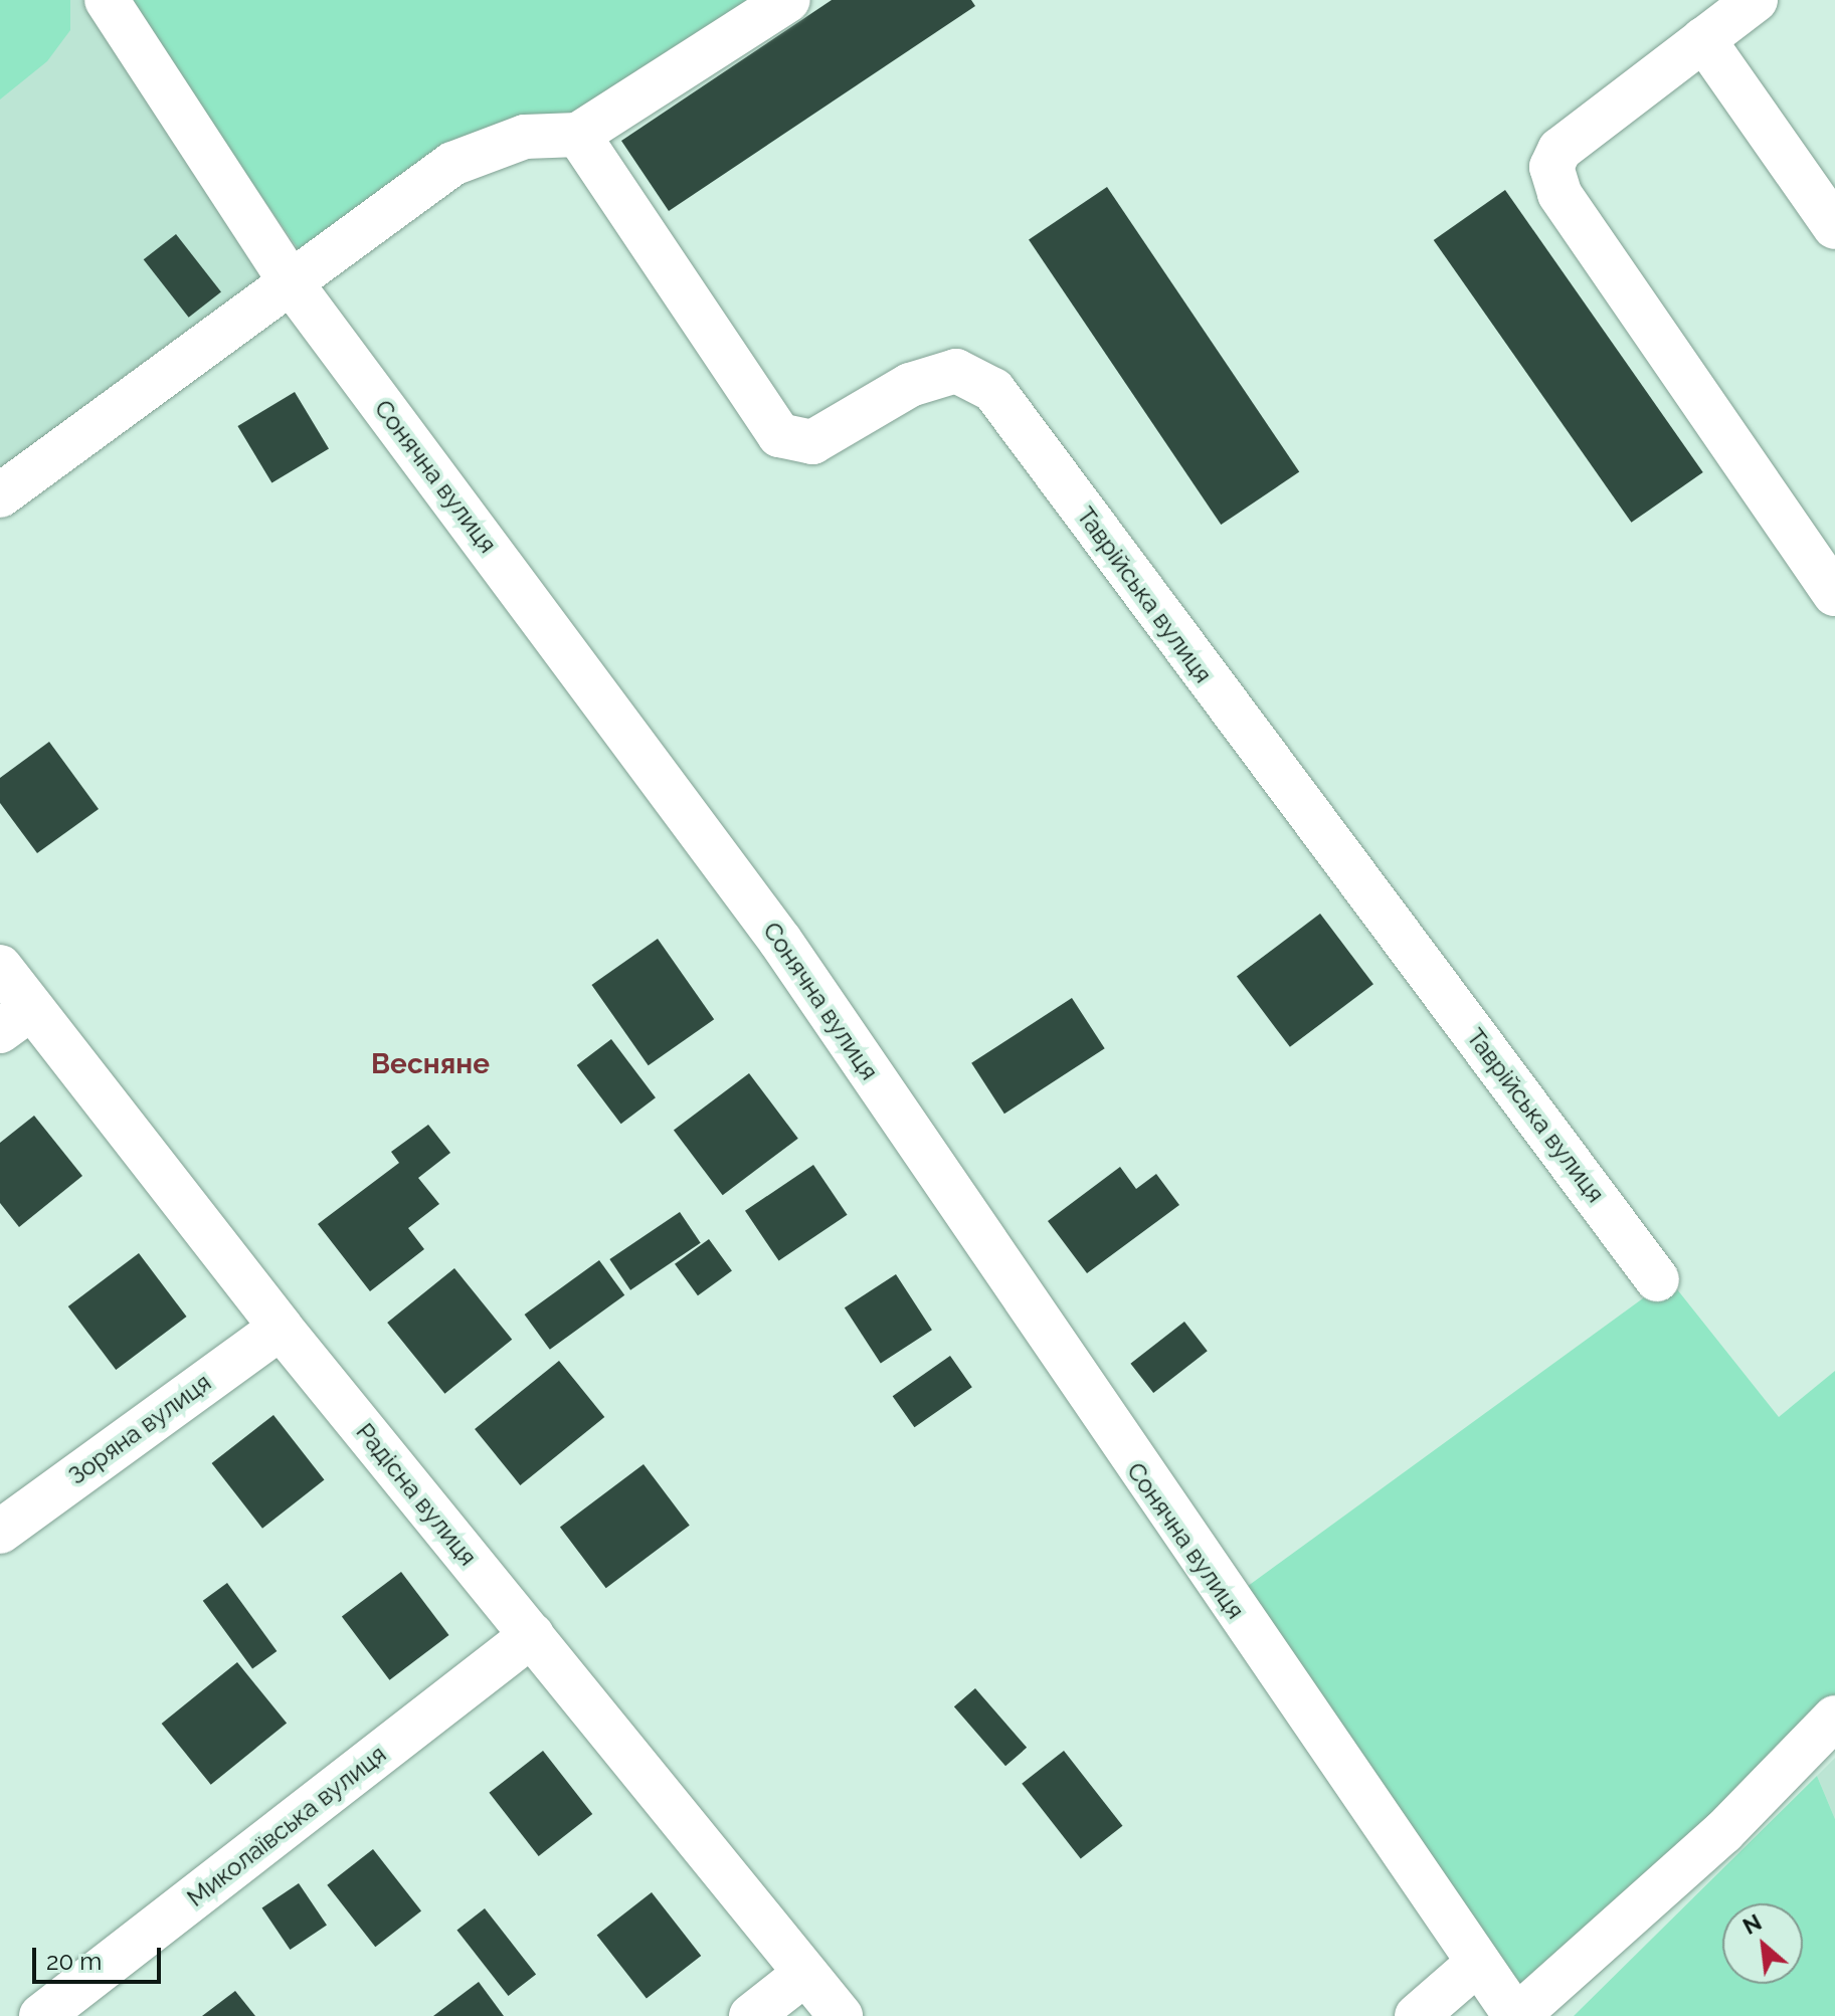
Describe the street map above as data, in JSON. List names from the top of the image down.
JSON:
{
  "streets": {
    "street": [
      "Сонячна вулиця",
      "Таврійська вулиця",
      "Зоряна вулиця",
      "Радісна вулиця",
      "Миколаївська вулиця"
    ]
  },
  "crossings": [
    ["Зоряна вулиця", "Радісна вулиця"],
    ["Радісна вулиця", "Миколаївська вулиця"]
  ],
  "districts": ["Весняне"],
  "scale_bar": "20 m",
  "north": "top left"
}
